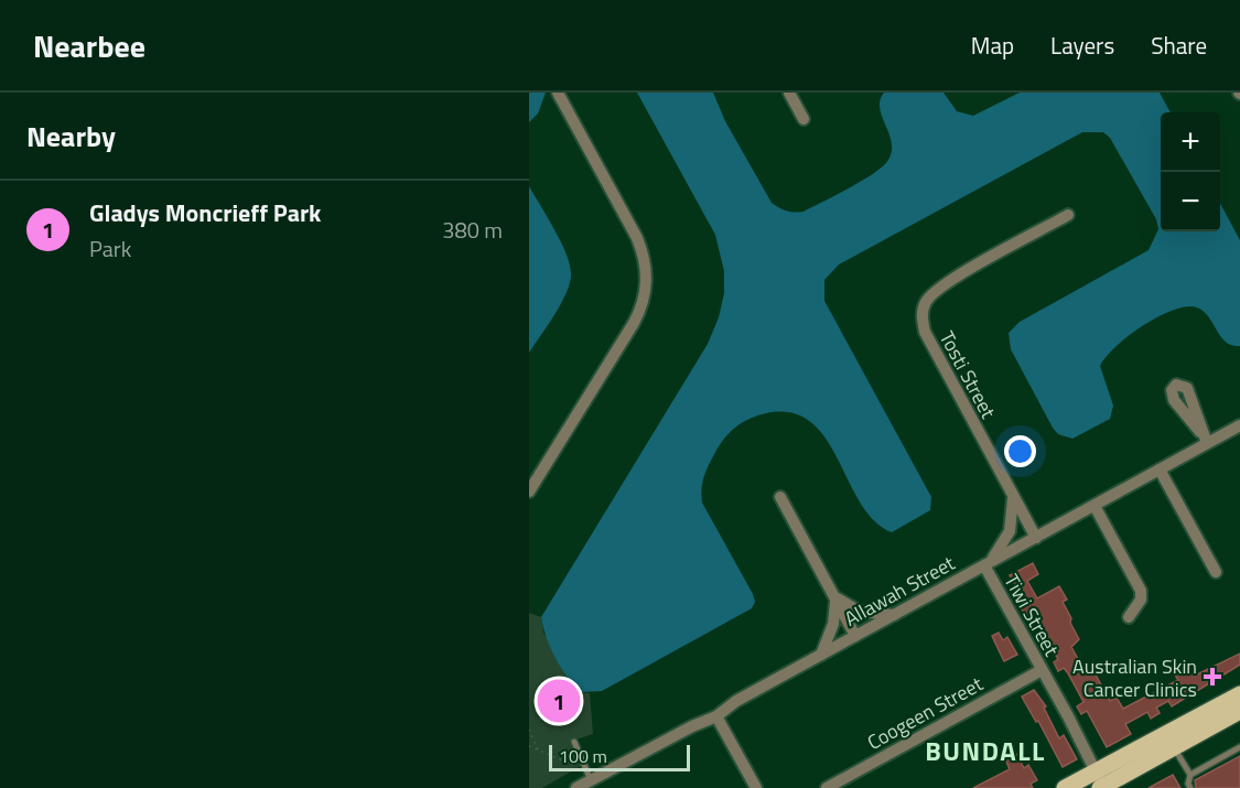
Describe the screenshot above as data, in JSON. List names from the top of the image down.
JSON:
{
  "streets": {
    "street": [
      "Tosti Street",
      "Allawah Street",
      "Tiwi Street",
      "Coogeen Street"
    ]
  },
  "crossings": [
    ["Tosti Street", "Allawah Street"],
    ["Allawah Street", "Tiwi Street"],
    ["Tiwi Street", "Coogeen Street"]
  ],
  "districts": ["BUNDALL"],
  "places": {
    "health": ["Australian Skin Cancer Clinics"]
  },
  "scale_bar": "100 m",
  "page": {
    "header": "Nearbee",
    "nav": ["Map", "Layers", "Share"],
    "heading": "Nearby",
    "map_buttons": ["+", "−"],
    "list": [
      {
        "mark": "1",
        "name": "Gladys Moncrieff Park",
        "note": "Park",
        "value": "380 m"
      }
    ],
    "pins": "1",
    "scale": "100 m"
  }
}
